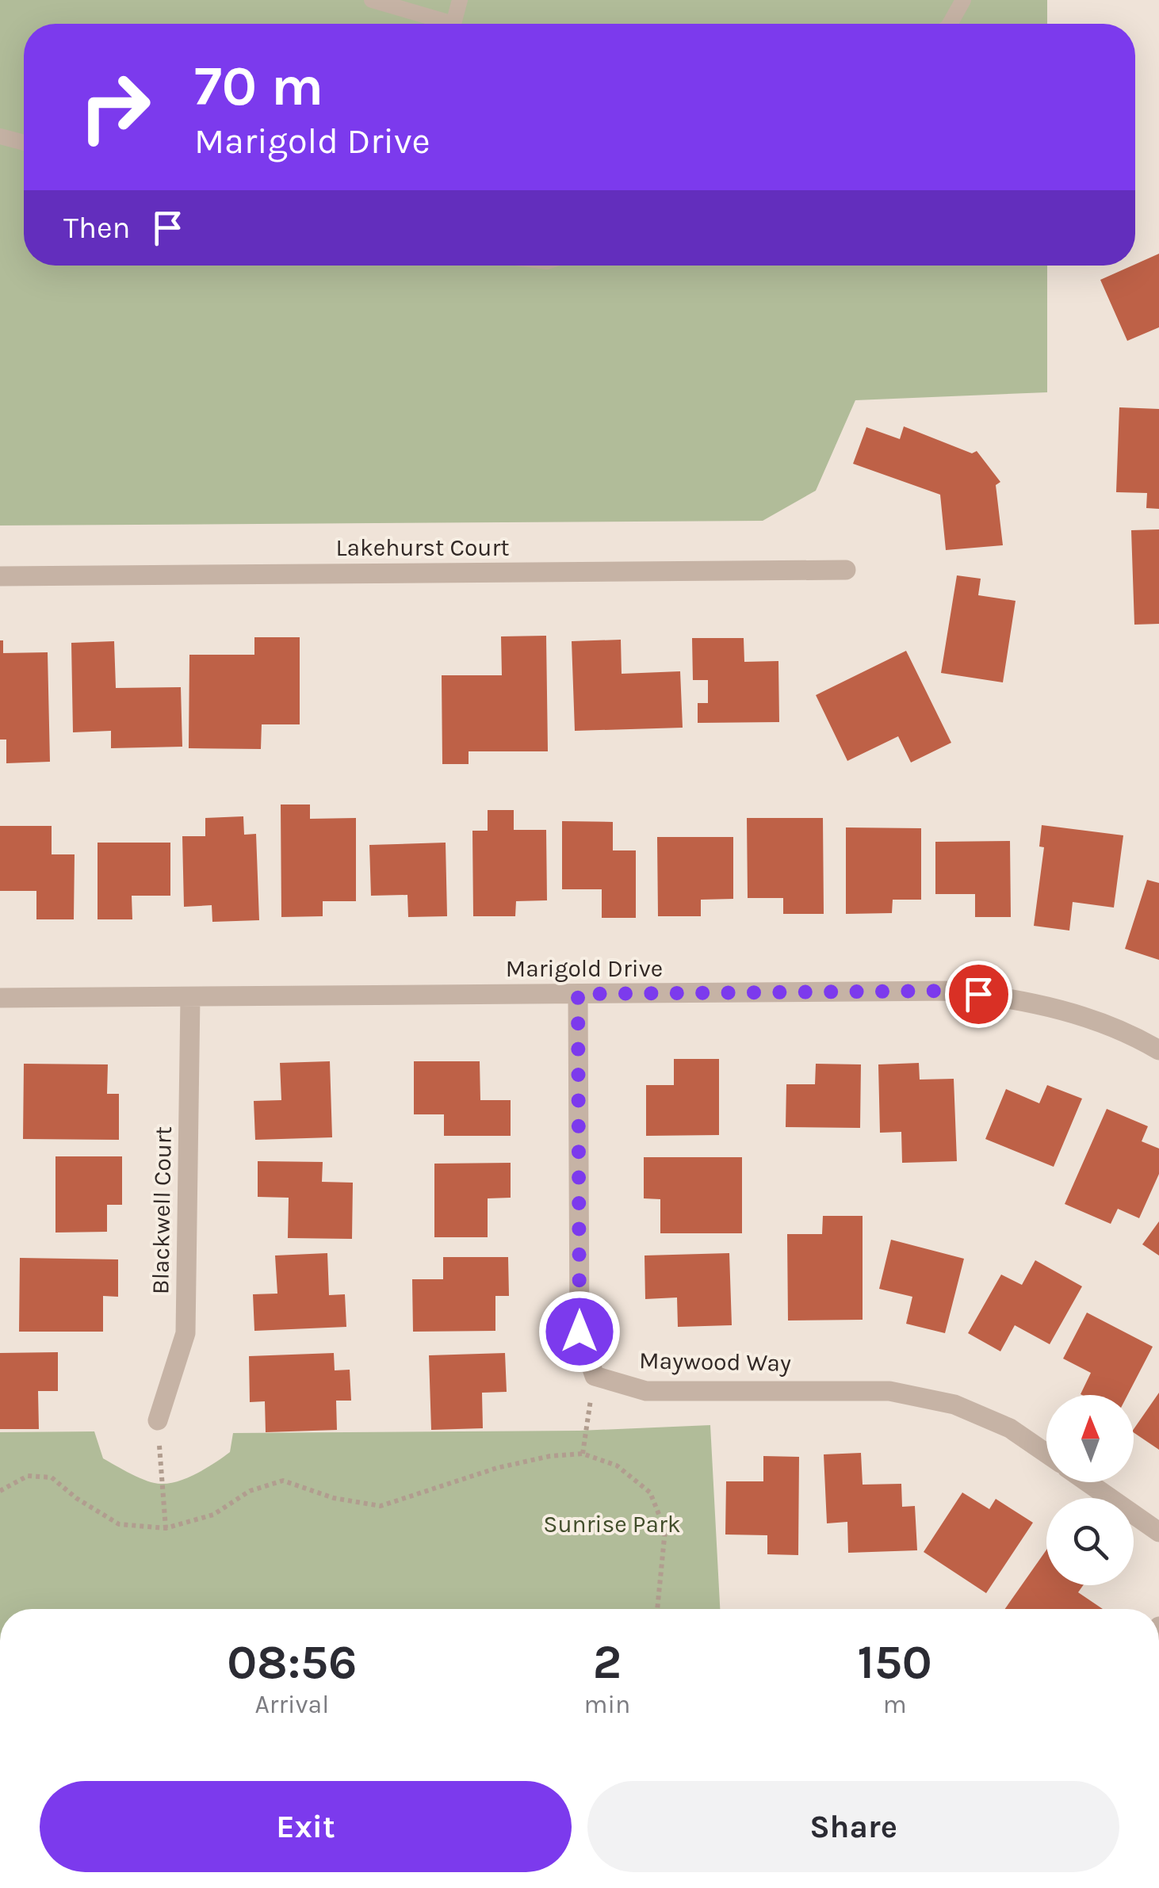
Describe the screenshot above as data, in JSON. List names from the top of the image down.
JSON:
{
  "streets": {
    "street": [
      "Lakehurst Court",
      "Marigold Drive",
      "Blackwell Court",
      "Maywood Way"
    ]
  },
  "crossings": [
    ["Marigold Drive", "Blackwell Court"]
  ],
  "parks": ["Sunrise Park"],
  "north": "top",
  "page": {
    "turn": ["70 m", "Marigold Drive"],
    "then": "Then",
    "eta": [
      "08:56",
      "Arrival",
      "2",
      "min",
      "150",
      "m"
    ],
    "buttons": ["Exit", "Share"]
  }
}
